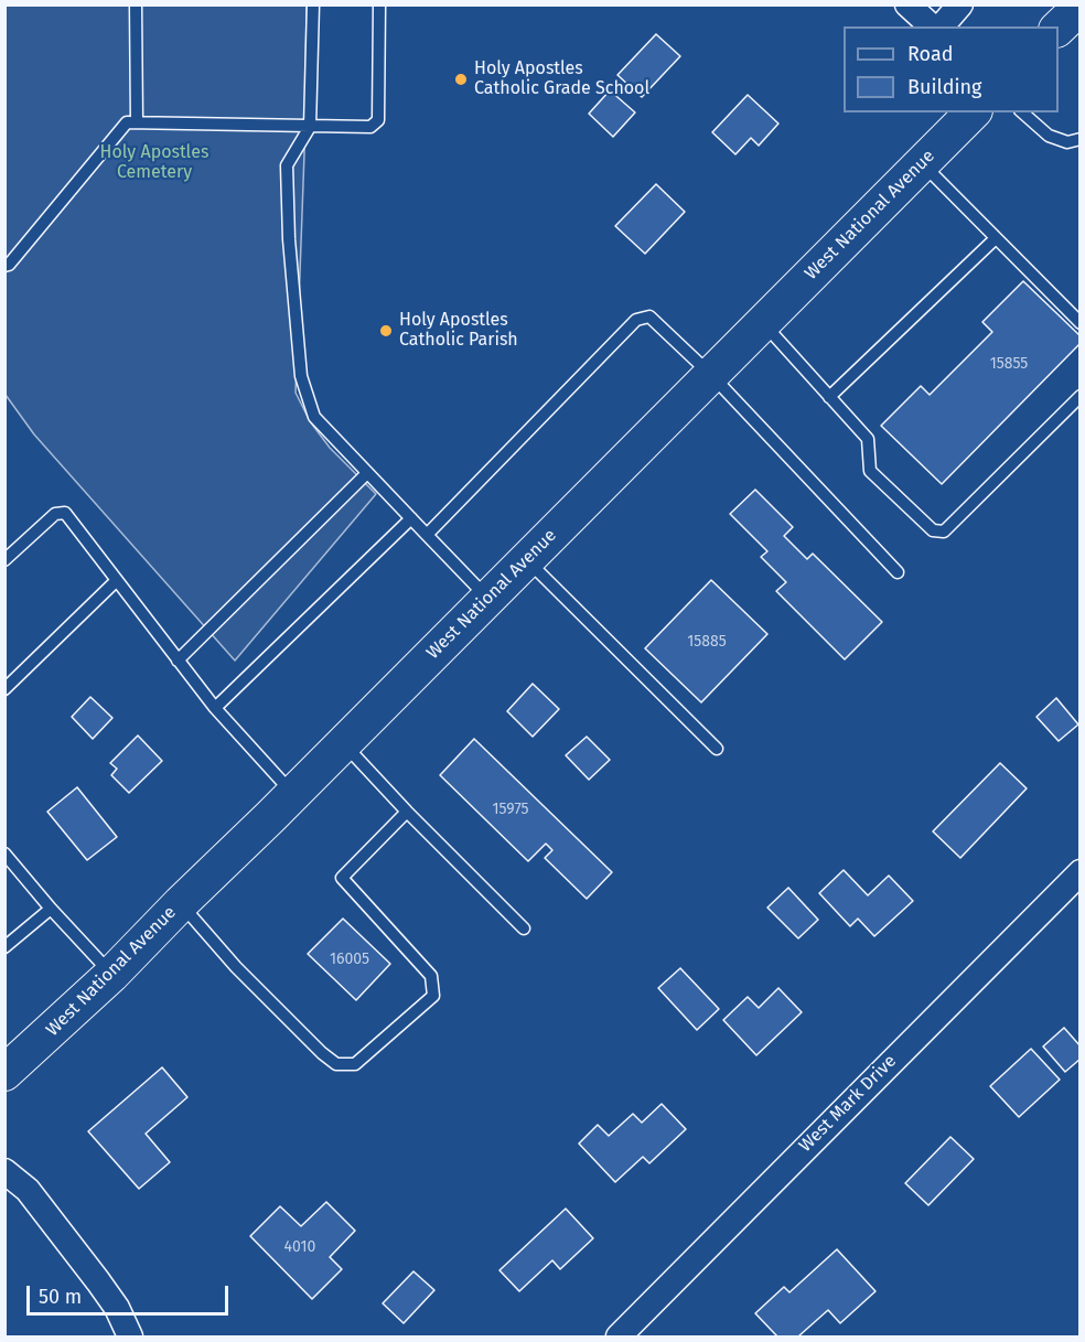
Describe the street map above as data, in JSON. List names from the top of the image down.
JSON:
{
  "streets": {
    "main road": ["West National Avenue"],
    "street": ["West Mark Drive"]
  },
  "parks": ["Holy Apostles Cemetery"],
  "places": ["Holy Apostles Catholic Grade School", "Holy Apostles Catholic Parish"],
  "house_numbers": [
    "15855",
    "15885",
    "15975",
    "16005",
    "4010"
  ],
  "legend": ["Road", "Building"],
  "scale_bar": "50 m"
}
